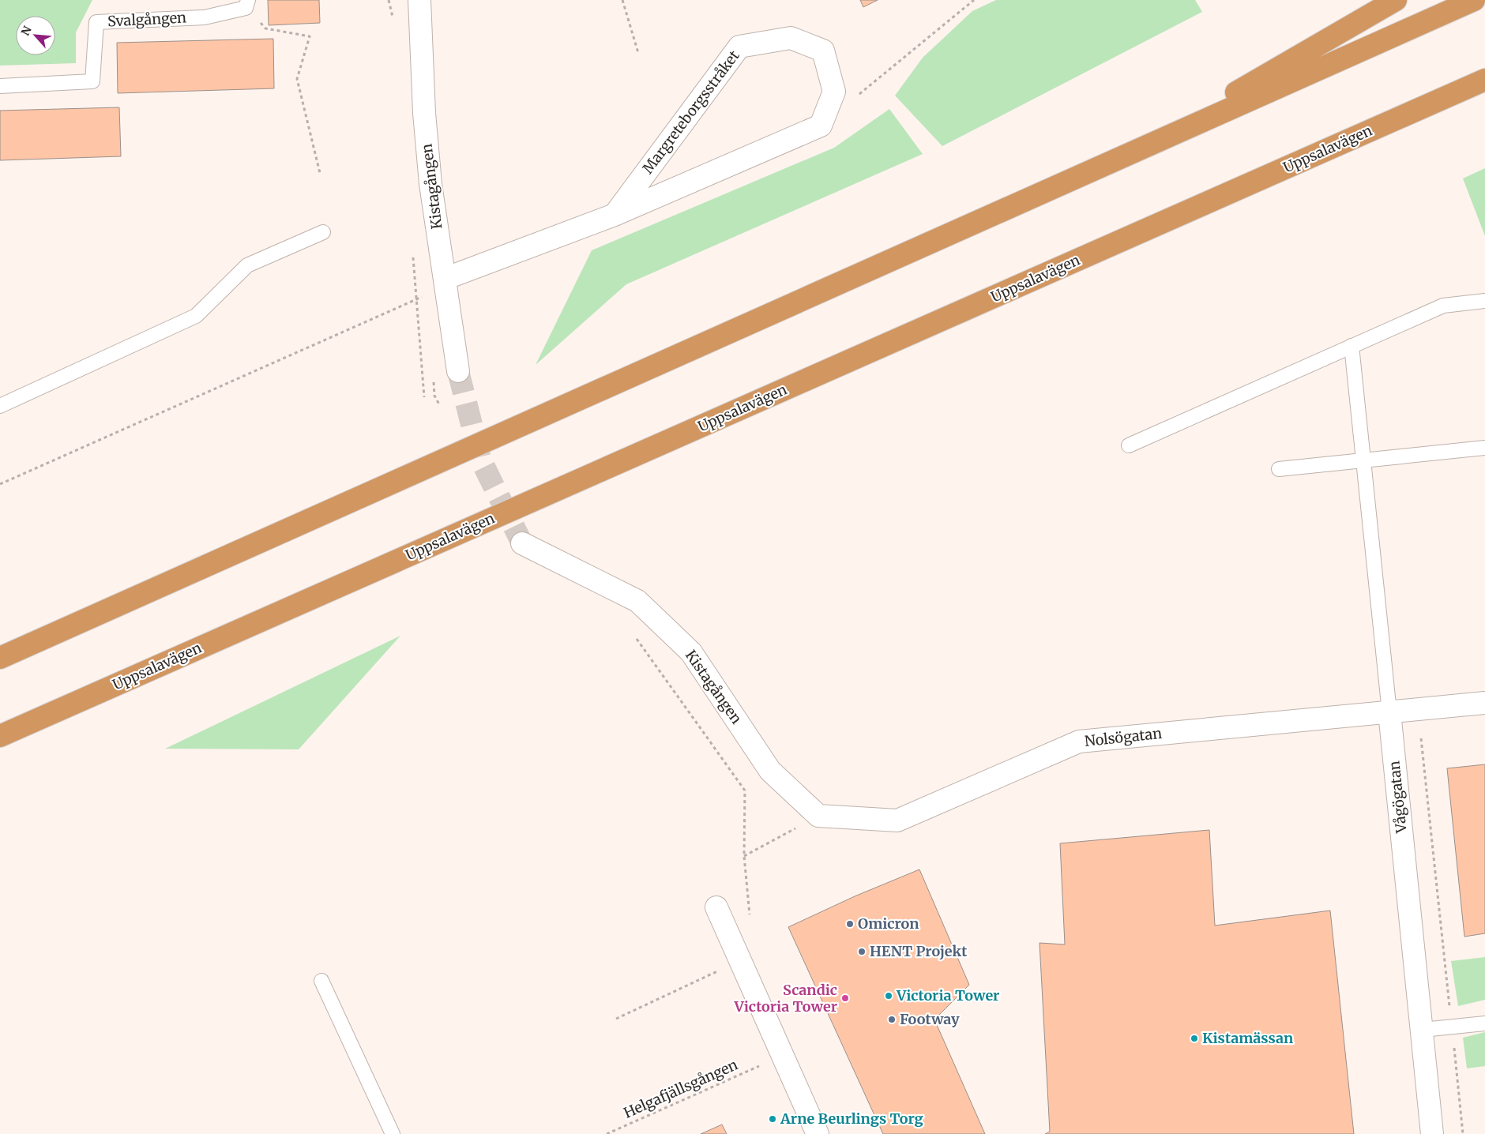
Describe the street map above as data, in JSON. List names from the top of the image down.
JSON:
{
  "streets": {
    "highway": ["Uppsalavägen"],
    "street": [
      "Margreteborgsstråket",
      "Kistagången",
      "Nolsögatan",
      "Vågögatan"
    ],
    "lane": ["Svalgången"],
    "path": ["Helgafjällsgången"]
  },
  "crossings": [
    ["Margreteborgsstråket", "Kistagången"],
    ["Kistagången", "Nolsögatan"],
    ["Nolsögatan", "Vågögatan"]
  ],
  "places": [
    "Omicron",
    "HENT Projekt",
    "Victoria Tower",
    "Scandic Victoria Tower",
    "Footway",
    "Kistamässan",
    "Arne Beurlings Torg"
  ],
  "north": "top left"
}
